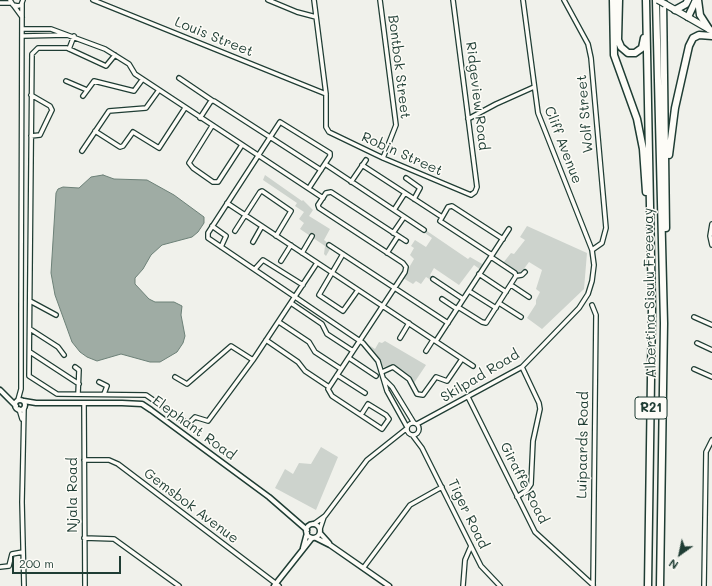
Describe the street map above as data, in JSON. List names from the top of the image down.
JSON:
{
  "streets": {
    "highway": ["Albertina Sisulu Freeway", "R21"],
    "street": [
      "Louis Street",
      "Bontbok Street",
      "Ridgeview Road",
      "Wolf Street",
      "Cliff Avenue",
      "Robin Street",
      "Skilpad Road",
      "Elephant Road",
      "Luipaards Road",
      "Giraffe Road",
      "Njala Road",
      "Gemsbok Avenue",
      "Tiger Road"
    ]
  },
  "crossings": [
    ["Louis Street", "Robin Street"],
    ["Bontbok Street", "Robin Street"],
    ["Ridgeview Road", "Robin Street"],
    ["Wolf Street", "Cliff Avenue"],
    ["Cliff Avenue", "Skilpad Road"],
    ["Skilpad Road", "Giraffe Road"],
    ["Skilpad Road", "Tiger Road"],
    ["Elephant Road", "Njala Road"],
    ["Luipaards Road", "Giraffe Road"],
    ["Njala Road", "Gemsbok Avenue"]
  ],
  "scale_bar": "200 m",
  "north": "bottom left"
}
